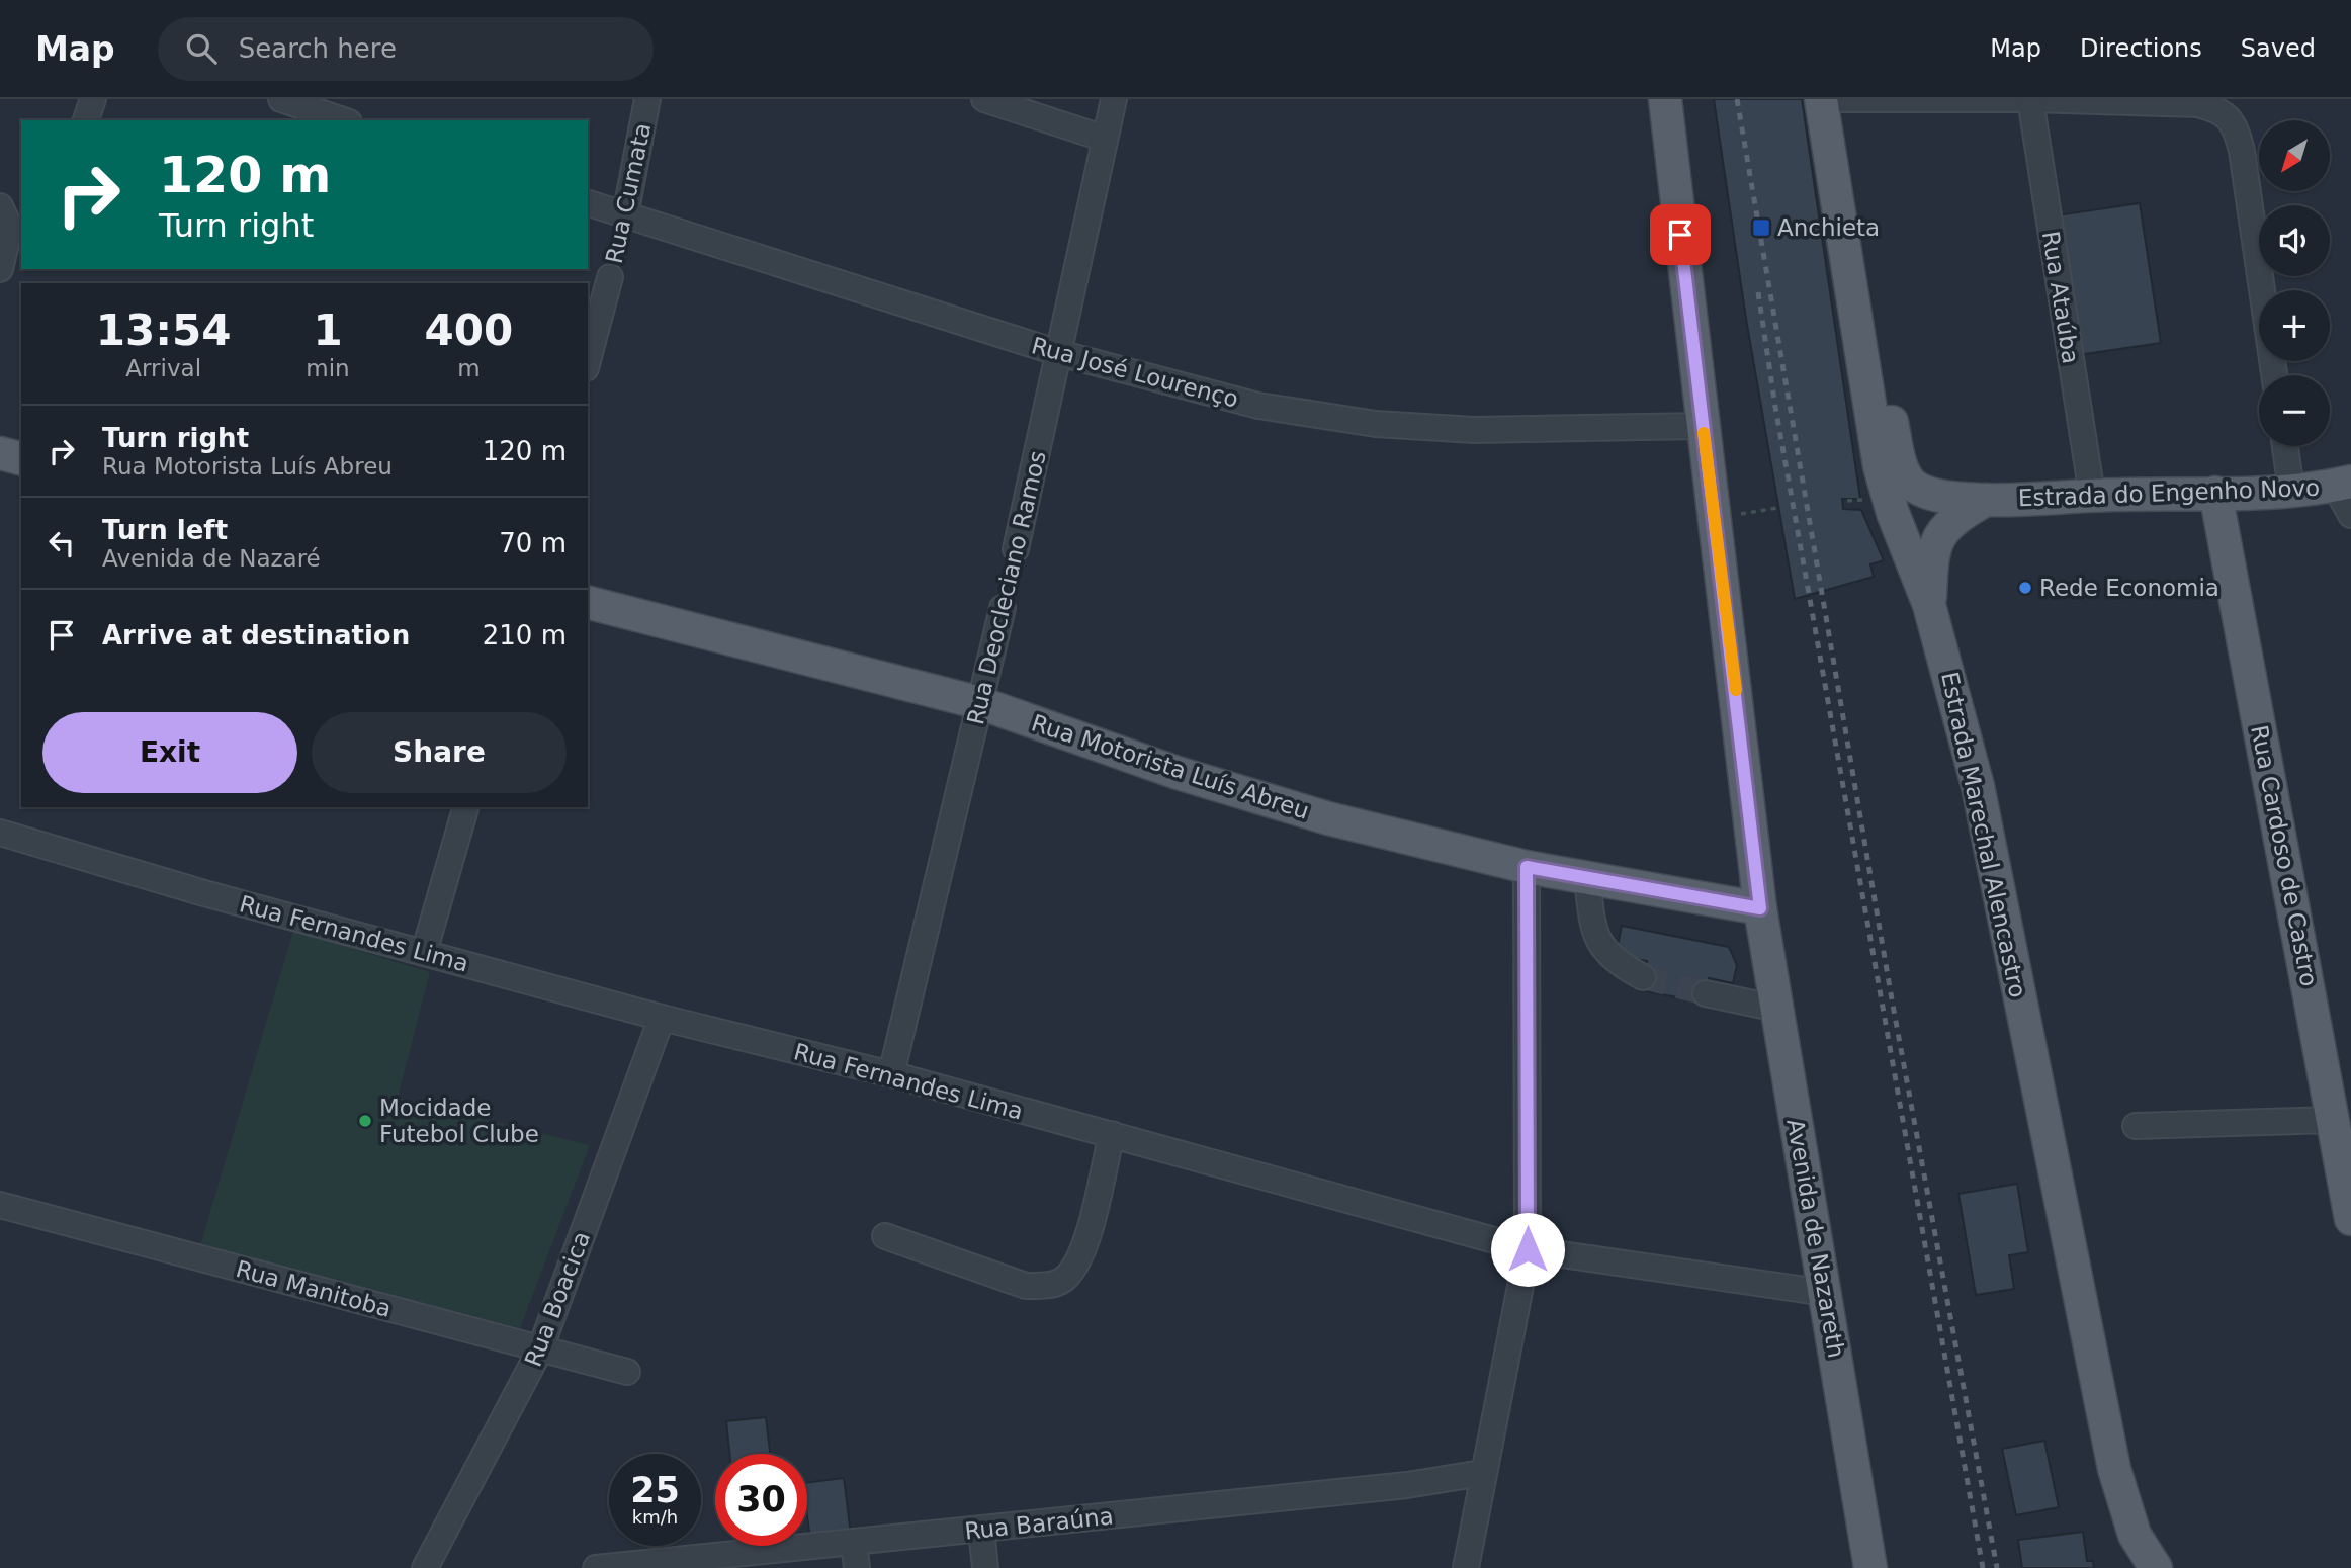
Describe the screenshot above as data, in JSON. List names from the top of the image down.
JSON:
{
  "streets": {
    "main road": [
      "Estrada do Engenho Novo",
      "Rua Motorista Luís Abreu",
      "Estrada Marechal Alencastro",
      "Rua Cardoso de Castro",
      "Avenida de Nazareth"
    ],
    "street": [
      "Rua Cumata",
      "Rua Ataúba",
      "Rua José Lourenço",
      "Rua Deocleciano Ramos",
      "Rua Fernandes Lima",
      "Rua Manitoba",
      "Rua Boacica",
      "Rua Baraúna"
    ]
  },
  "crossings": [
    ["Rua Cumata", "Rua José Lourenço"],
    ["Rua Ataúba", "Estrada do Engenho Novo"],
    ["Rua José Lourenço", "Rua Deocleciano Ramos"],
    ["Rua José Lourenço", "Avenida de Nazareth"],
    ["Estrada do Engenho Novo", "Rua Cardoso de Castro"],
    ["Rua Deocleciano Ramos", "Rua Motorista Luís Abreu"],
    ["Rua Deocleciano Ramos", "Rua Fernandes Lima"],
    ["Rua Motorista Luís Abreu", "Avenida de Nazareth"],
    ["Rua Fernandes Lima", "Avenida de Nazareth"],
    ["Rua Fernandes Lima", "Rua Boacica"],
    ["Rua Manitoba", "Rua Boacica"]
  ],
  "places": {
    "transit": ["Anchieta"],
    "other": ["Rede Economia", "Mocidade Futebol Clube"]
  },
  "north": "bottom left",
  "page": {
    "header": "Map",
    "search": "Search here",
    "nav": ["Map", "Directions", "Saved"],
    "map_buttons": ["+", "−"],
    "turn": ["120 m", "Turn right"],
    "eta": [
      "13:54",
      "Arrival",
      "1",
      "min",
      "400",
      "m"
    ],
    "list": [
      {
        "name": "Turn right",
        "note": "Rua Motorista Luís Abreu",
        "value": "120 m"
      },
      {
        "name": "Turn left",
        "note": "Avenida de Nazaré",
        "value": "70 m"
      },
      {
        "name": "Arrive at destination",
        "value": "210 m"
      }
    ],
    "buttons": ["Exit", "Share"],
    "speed": "25 km/h",
    "limit": "30"
  }
}
